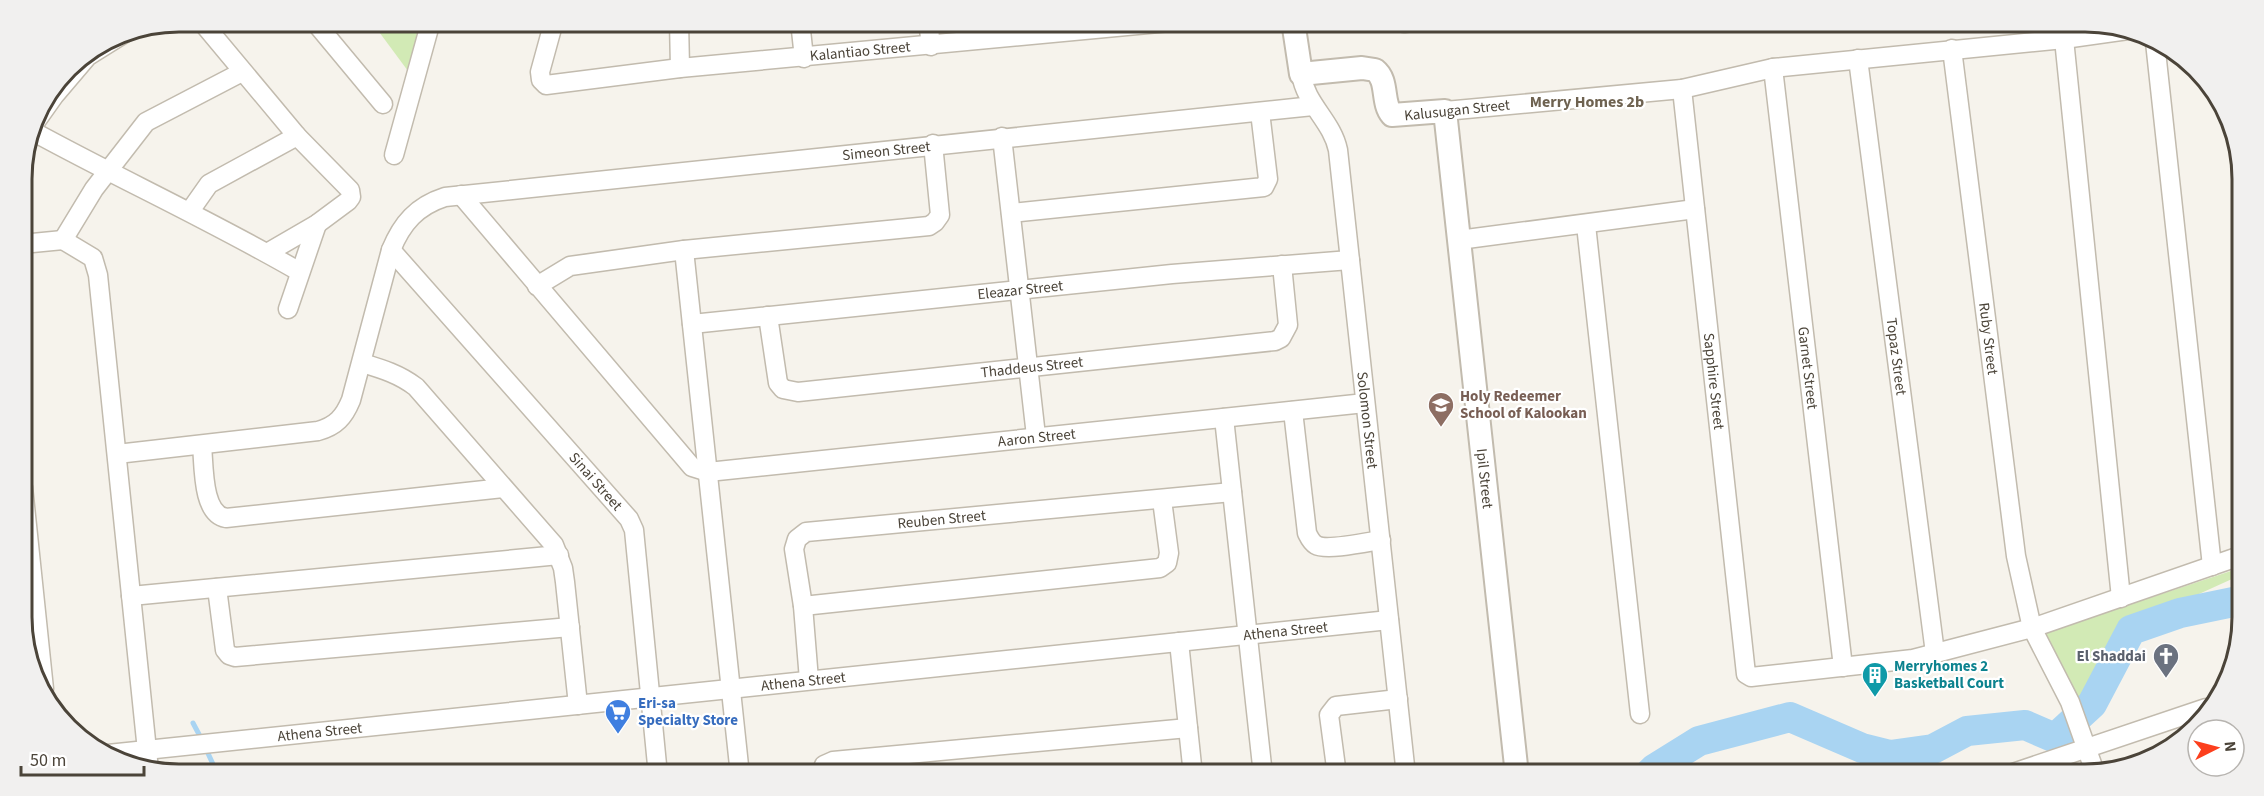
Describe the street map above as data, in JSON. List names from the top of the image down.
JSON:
{
  "streets": {
    "street": [
      "Kalantiao Street",
      "Kalusugan Street",
      "Simeon Street",
      "Eleazar Street",
      "Ruby Street",
      "Topaz Street",
      "Thaddeus Street",
      "Garnet Street",
      "Sapphire Street",
      "Solomon Street",
      "Aaron Street",
      "Ipil Street",
      "Sinai Street",
      "Reuben Street",
      "Athena Street"
    ]
  },
  "crossings": [
    ["Kalusugan Street", "Ruby Street"],
    ["Kalusugan Street", "Topaz Street"],
    ["Kalusugan Street", "Garnet Street"],
    ["Kalusugan Street", "Sapphire Street"],
    ["Kalusugan Street", "Solomon Street"],
    ["Kalusugan Street", "Ipil Street"],
    ["Simeon Street", "Solomon Street"],
    ["Simeon Street", "Sinai Street"],
    ["Eleazar Street", "Thaddeus Street"],
    ["Eleazar Street", "Solomon Street"],
    ["Garnet Street", "Sapphire Street"],
    ["Solomon Street", "Aaron Street"],
    ["Solomon Street", "Athena Street"],
    ["Sinai Street", "Athena Street"],
    ["Reuben Street", "Athena Street"]
  ],
  "districts": ["Merry Homes 2b"],
  "places": {
    "school or university": ["Holy Redeemer School of Kalookan"],
    "church": ["El Shaddai"],
    "building": ["Merryhomes 2 Basketball Court"],
    "supermarket": ["Eri-sa Specialty Store"]
  },
  "scale_bar": "50 m",
  "north": "right"
}
